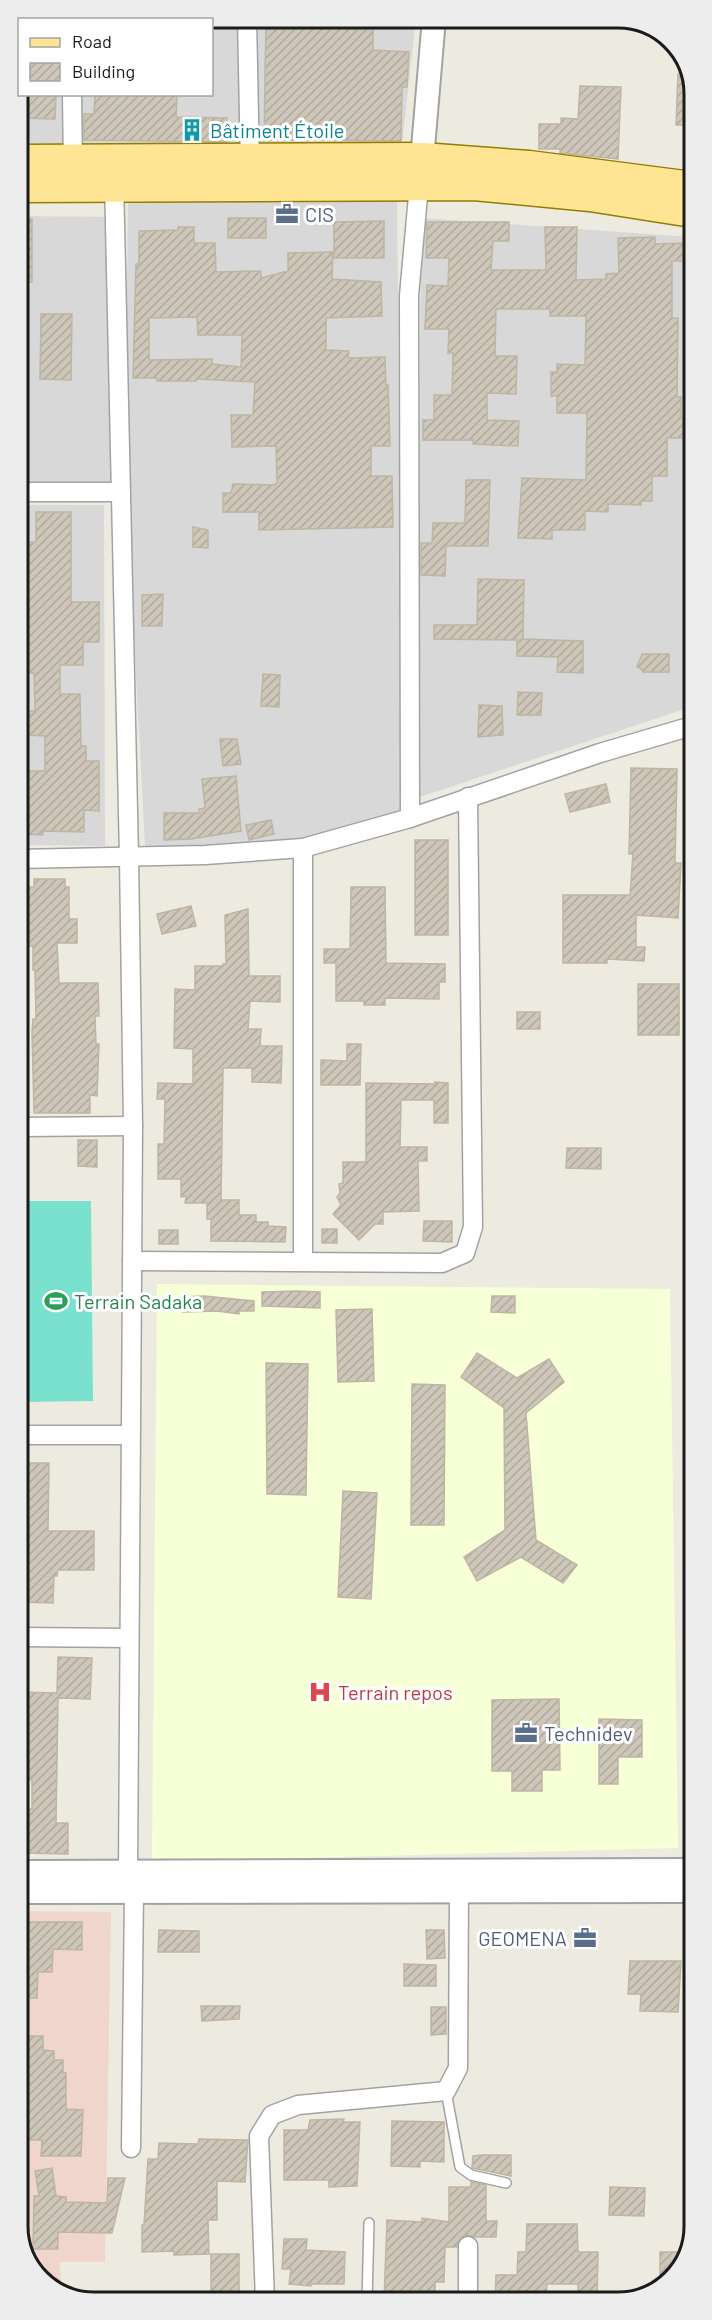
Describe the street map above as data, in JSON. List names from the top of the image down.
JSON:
{
  "places": {
    "building": ["Bâtiment Étoile"],
    "office": ["CIS", "Technidev", "GEOMENA"],
    "sports": ["Terrain Sadaka"],
    "hospital": ["Terrain repos"]
  },
  "legend": ["Road", "Building"]
}
